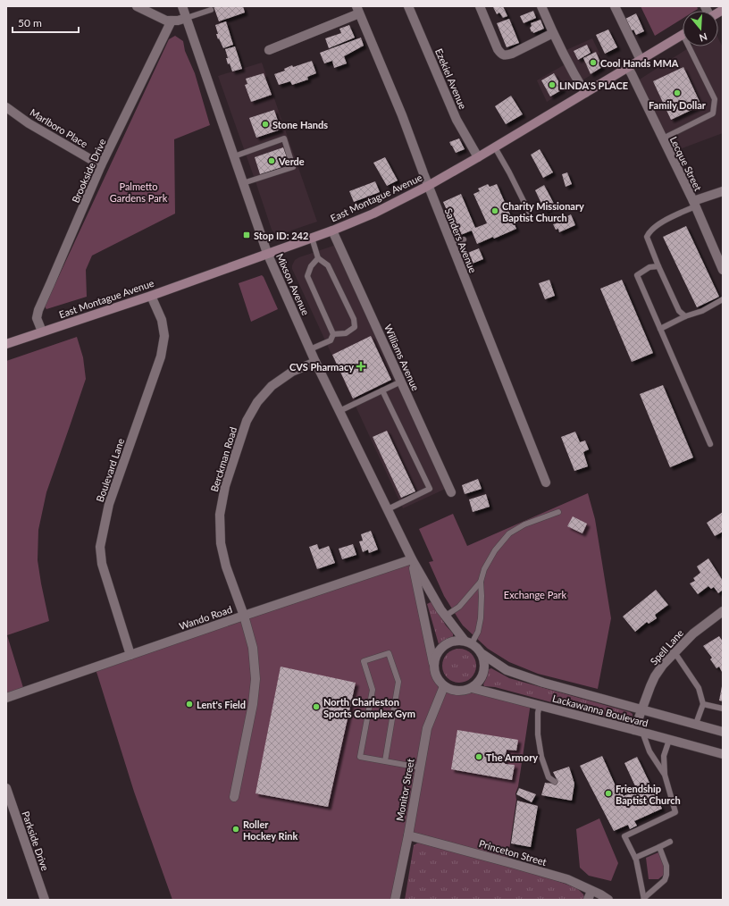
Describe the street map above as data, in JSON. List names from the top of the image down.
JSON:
{
  "streets": {
    "main road": ["East Montague Avenue"],
    "street": [
      "Ezekiel Avenue",
      "Marlboro Place",
      "Lecque Street",
      "Brookside Drive",
      "Sanders Avenue",
      "Mixson Avenue",
      "Williams Avenue",
      "Berckman Road",
      "Boulevard Lane",
      "Wando Road",
      "Spell Lane",
      "Lackawanna Boulevard",
      "Monitor Street",
      "Parkside Drive",
      "Princeton Street"
    ]
  },
  "crossings": [
    ["Ezekiel Avenue", "East Montague Avenue"],
    ["Marlboro Place", "Brookside Drive"],
    ["Lecque Street", "East Montague Avenue"],
    ["Brookside Drive", "East Montague Avenue"],
    ["East Montague Avenue", "Sanders Avenue"],
    ["East Montague Avenue", "Mixson Avenue"],
    ["East Montague Avenue", "Williams Avenue"],
    ["East Montague Avenue", "Boulevard Lane"],
    ["Mixson Avenue", "Berckman Road"],
    ["Mixson Avenue", "Wando Road"],
    ["Berckman Road", "Wando Road"],
    ["Boulevard Lane", "Wando Road"],
    ["Spell Lane", "Lackawanna Boulevard"],
    ["Lackawanna Boulevard", "Monitor Street"],
    ["Monitor Street", "Princeton Street"]
  ],
  "parks": ["Palmetto Gardens Park", "Exchange Park"],
  "places": {
    "other": [
      "Cool Hands MMA",
      "LINDA'S PLACE",
      "Family Dollar",
      "Stone Hands",
      "Verde",
      "Charity Missionary Baptist Church",
      "Lent's Field",
      "North Charleston Sports Complex Gym",
      "The Armory",
      "Friendship Baptist Church",
      "Roller Hockey Rink"
    ],
    "transit": ["Stop ID: 242"],
    "health": ["CVS Pharmacy"]
  },
  "scale_bar": "50 m",
  "north": "bottom"
}
